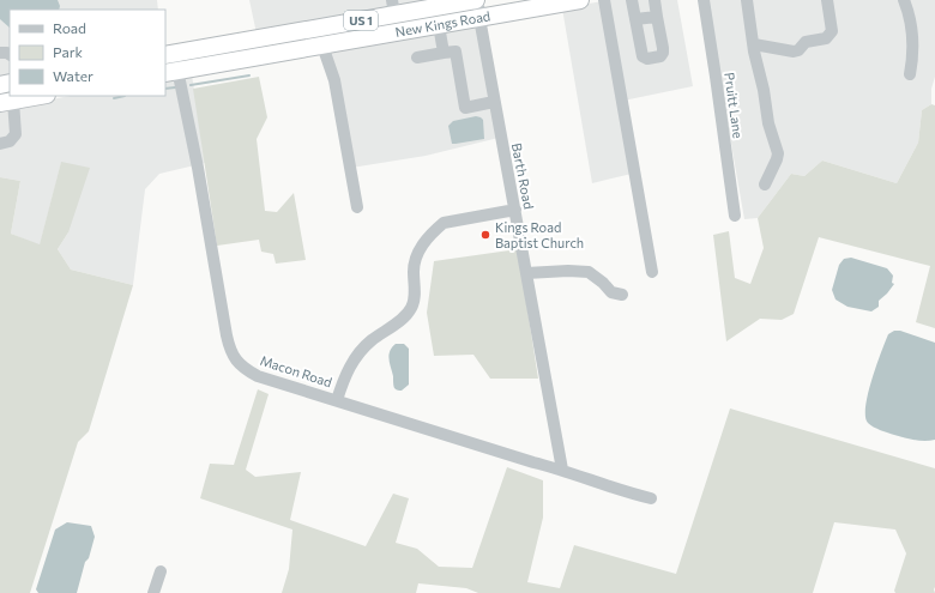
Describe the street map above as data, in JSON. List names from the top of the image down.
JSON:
{
  "streets": {
    "highway": ["US 1", "New Kings Road"],
    "street": ["Pruitt Lane", "Barth Road", "Macon Road"]
  },
  "crossings": [
    ["New Kings Road", "Barth Road"],
    ["New Kings Road", "Macon Road"],
    ["Barth Road", "Macon Road"]
  ],
  "places": ["Kings Road Baptist Church"],
  "legend": ["Road", "Park", "Water"]
}
